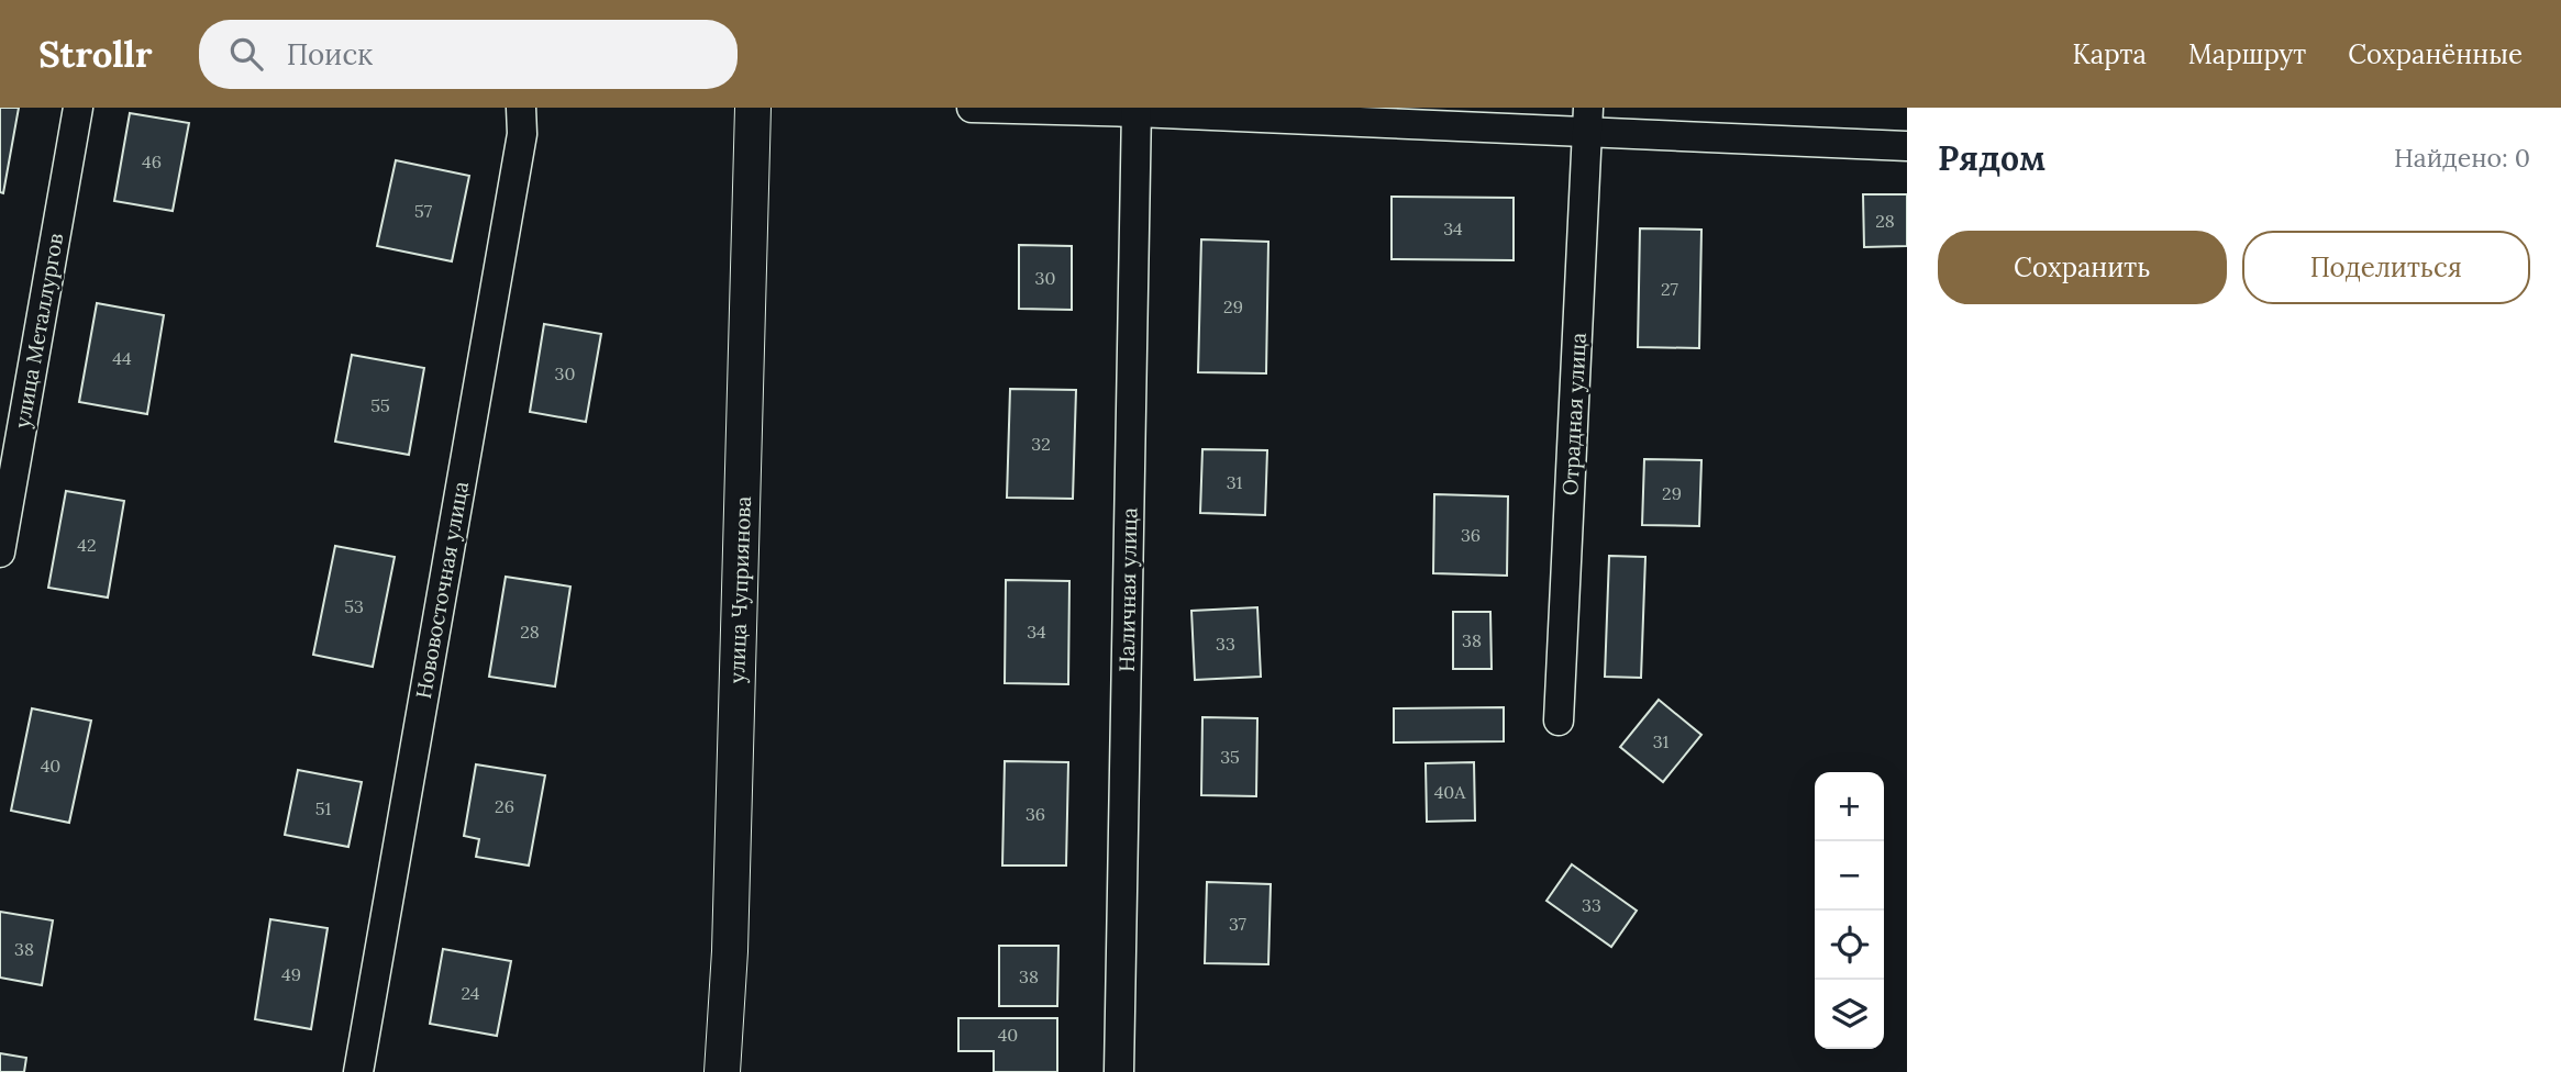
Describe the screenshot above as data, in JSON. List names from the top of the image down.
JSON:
{
  "streets": {
    "street": [
      "улица Металлургов",
      "Отрадная улица",
      "Нововосточная улица",
      "улица Чуприянова",
      "Наличная улица"
    ]
  },
  "house_numbers": [
    "46",
    "57",
    "28",
    "34",
    "30",
    "27",
    "29",
    "44",
    "30",
    "55",
    "32",
    "31",
    "29",
    "36",
    "42",
    "53",
    "28",
    "34",
    "38",
    "33",
    "31",
    "35",
    "40",
    "40А",
    "26",
    "51",
    "36",
    "33",
    "37",
    "38",
    "49",
    "38",
    "24",
    "40"
  ],
  "page": {
    "header": "Strollr",
    "search": "Поиск",
    "nav": ["Карта", "Маршрут", "Сохранённые"],
    "heading": ["Рядом", "Найдено: 0"],
    "buttons": ["Сохранить", "Поделиться"],
    "map_buttons": ["+", "−"]
  }
}
